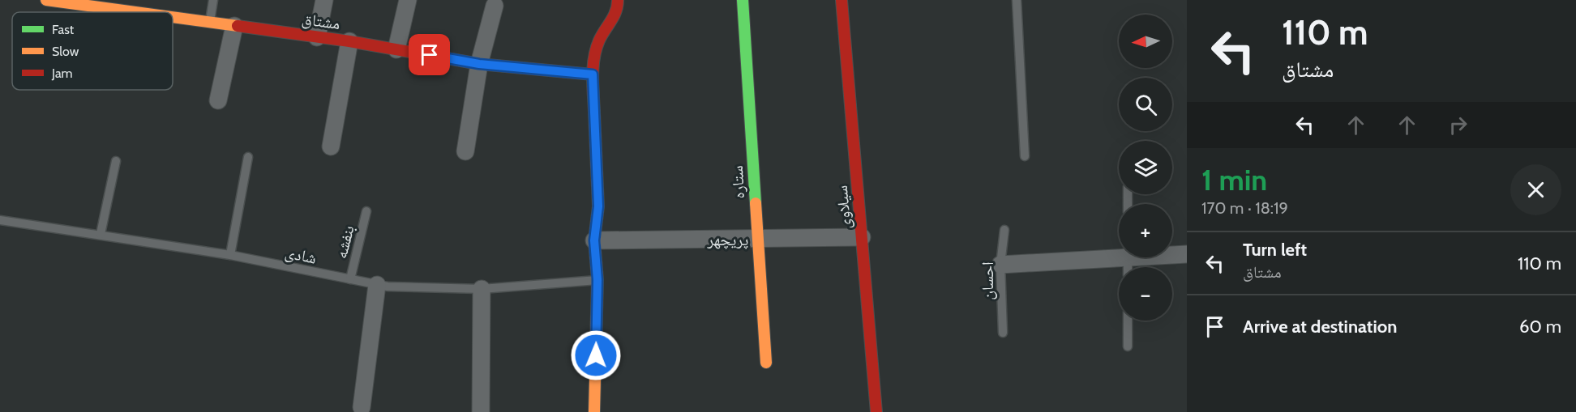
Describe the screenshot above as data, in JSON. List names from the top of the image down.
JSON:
{
  "streets": {
    "street": [
      "مشتاق",
      "ستاره",
      "سیلاوی",
      "پریچهر"
    ],
    "lane": ["بنفشه", "شادی", "احسان"]
  },
  "crossings": [
    ["ستاره", "پریچهر"],
    ["سیلاوی", "پریچهر"],
    ["بنفشه", "شادی"]
  ],
  "legend": ["Fast", "Slow", "Jam"],
  "north": "left",
  "page": {
    "turn": ["110 m", "مشتاق"],
    "map_buttons": ["+", "−"],
    "heading": ["1 min", "170 m · 18:19"],
    "list": [
      {
        "name": "Turn left",
        "note": "مشتاق",
        "value": "110 m"
      },
      {
        "name": "Arrive at destination",
        "value": "60 m"
      }
    ]
  }
}
